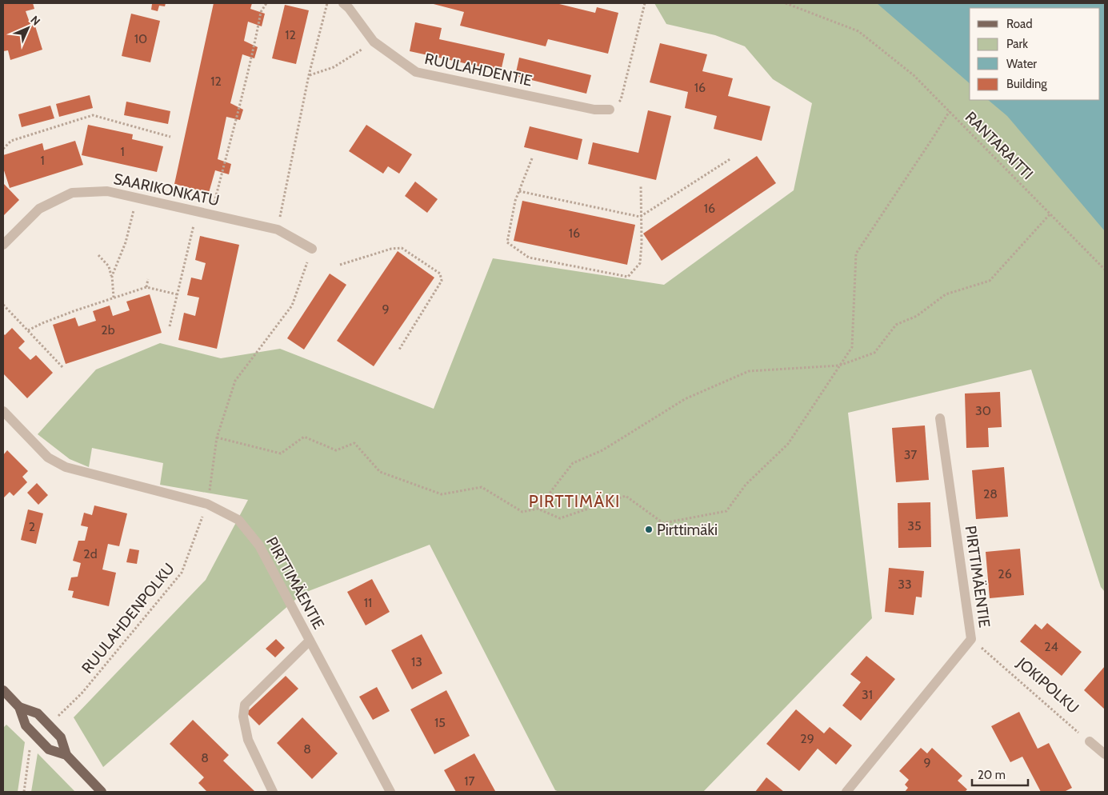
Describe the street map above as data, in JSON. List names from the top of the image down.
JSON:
{
  "streets": {
    "street": ["RUULAHDENTIE", "SAARIKONKATU", "PIRTTIMÄENTIE"],
    "path": ["RANTARAITTI", "RUULAHDENPOLKU", "JOKIPOLKU"]
  },
  "crossings": [
    ["SAARIKONKATU", "RUULAHDENPOLKU"],
    ["PIRTTIMÄENTIE", "RUULAHDENPOLKU"],
    ["PIRTTIMÄENTIE", "JOKIPOLKU"]
  ],
  "districts": ["PIRTTIMÄKI"],
  "places": ["Pirttimäki"],
  "house_numbers": [
    "12",
    "10",
    "12",
    "16",
    "1",
    "1",
    "16",
    "16",
    "9",
    "2b",
    "30",
    "37",
    "28",
    "35",
    "2",
    "2d",
    "26",
    "33",
    "11",
    "24",
    "13",
    "31",
    "15",
    "29",
    "8",
    "8",
    "9",
    "17"
  ],
  "legend": [
    "Road",
    "Park",
    "Water",
    "Building"
  ],
  "scale_bar": "20 m",
  "north": "top right"
}
